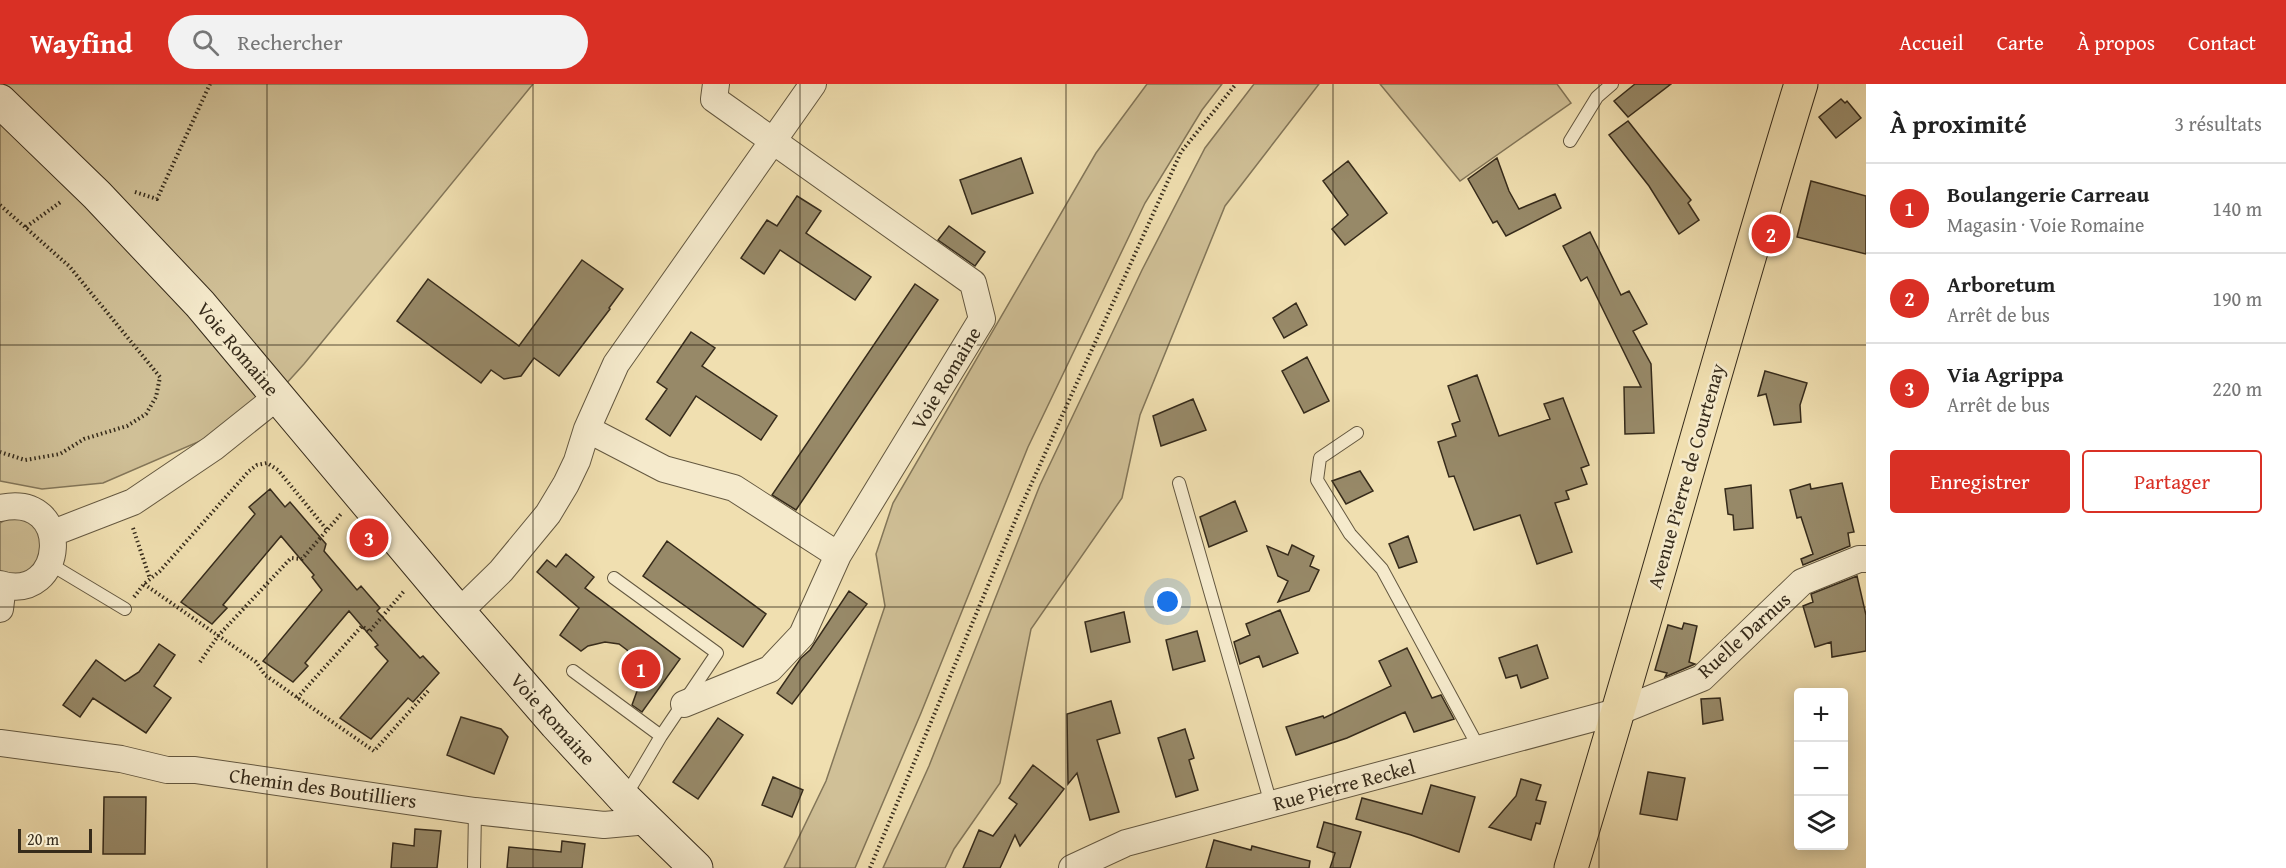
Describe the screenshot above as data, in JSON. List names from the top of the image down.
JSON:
{
  "streets": {
    "main road": ["Voie Romaine", "Avenue Pierre de Courtenay"],
    "street": ["Ruelle Darnus", "Rue Pierre Reckel", "Chemin des Boutilliers"]
  },
  "crossings": [
    ["Voie Romaine", "Chemin des Boutilliers"],
    ["Avenue Pierre de Courtenay", "Ruelle Darnus"],
    ["Avenue Pierre de Courtenay", "Rue Pierre Reckel"],
    ["Ruelle Darnus", "Rue Pierre Reckel"]
  ],
  "scale_bar": "20 m",
  "page": {
    "header": "Wayfind",
    "search": "Rechercher",
    "nav": [
      "Accueil",
      "Carte",
      "À propos",
      "Contact"
    ],
    "heading": ["À proximité", "3 résultats"],
    "list": [
      {
        "mark": "1",
        "name": "Boulangerie Carreau",
        "note": "Magasin · Voie Romaine",
        "value": "140 m"
      },
      {
        "mark": "2",
        "name": "Arboretum",
        "note": "Arrêt de bus",
        "value": "190 m"
      },
      {
        "mark": "3",
        "name": "Via Agrippa",
        "note": "Arrêt de bus",
        "value": "220 m"
      }
    ],
    "pins": ["2", "3", "1"],
    "buttons": ["Enregistrer", "Partager"],
    "map_buttons": ["+", "−"],
    "scale": "20 m"
  }
}
